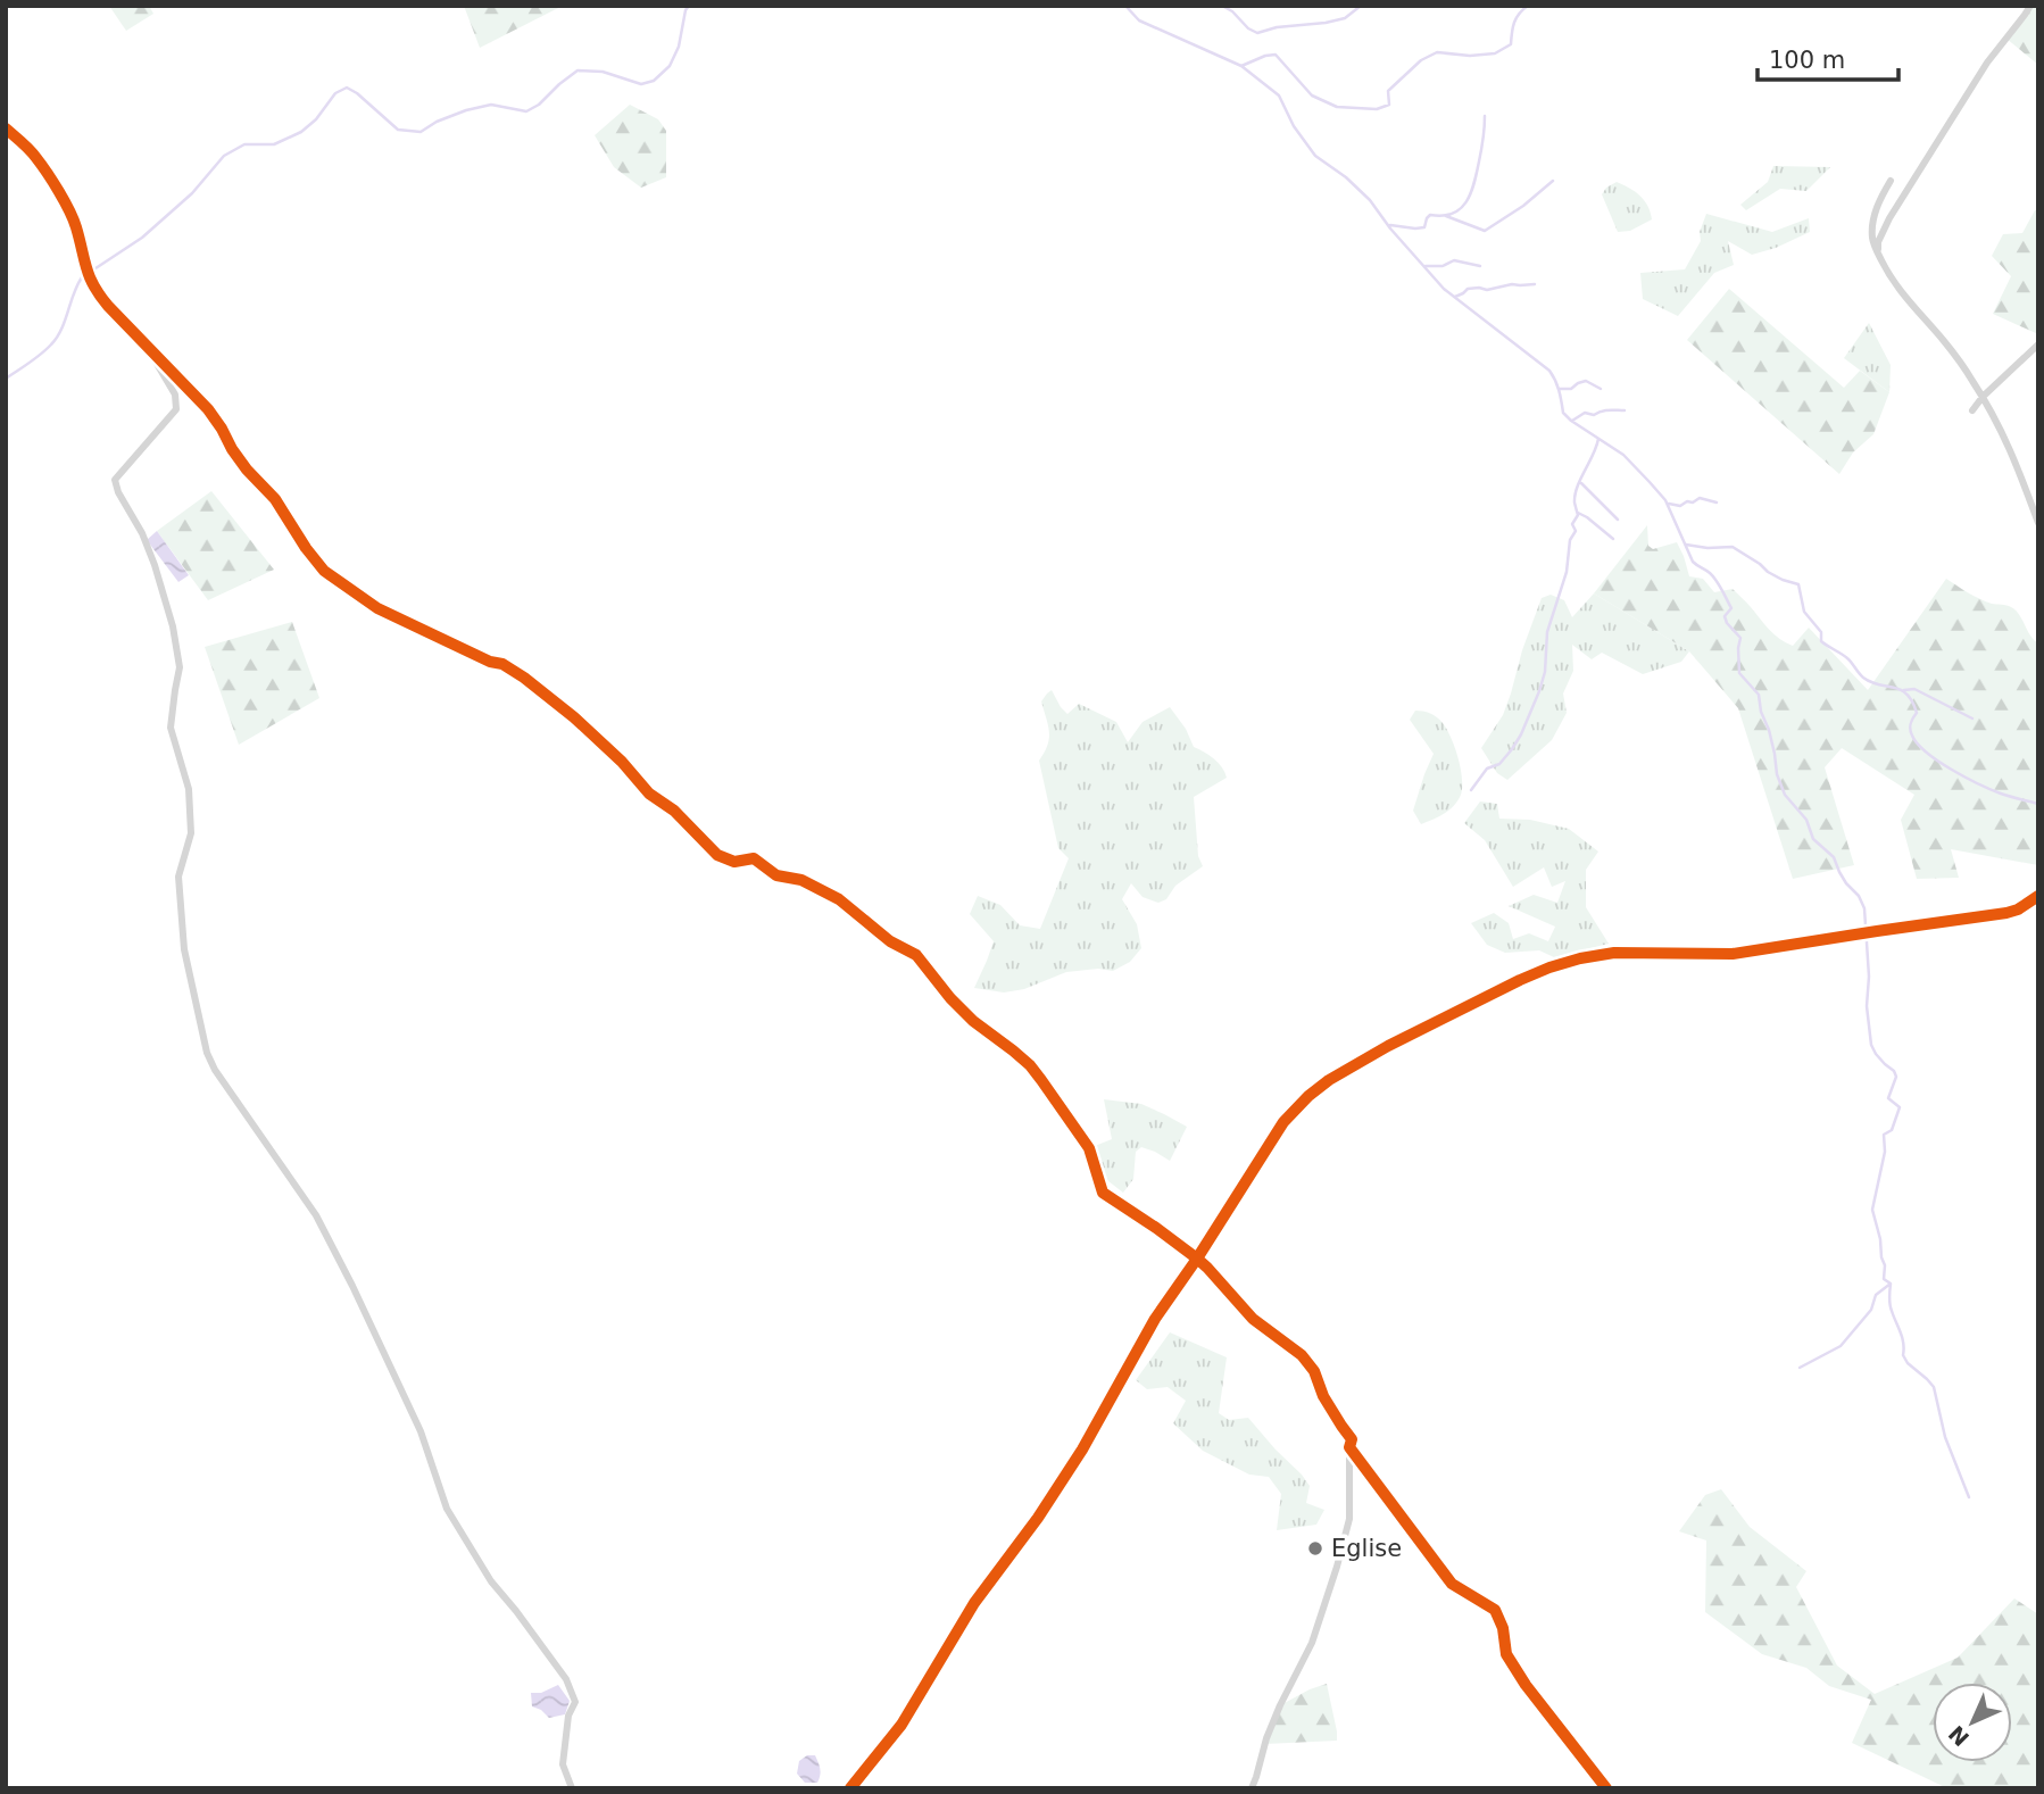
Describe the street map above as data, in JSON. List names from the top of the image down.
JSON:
{
  "places": ["Eglise"],
  "scale_bar": "100 m",
  "north": "bottom left"
}
